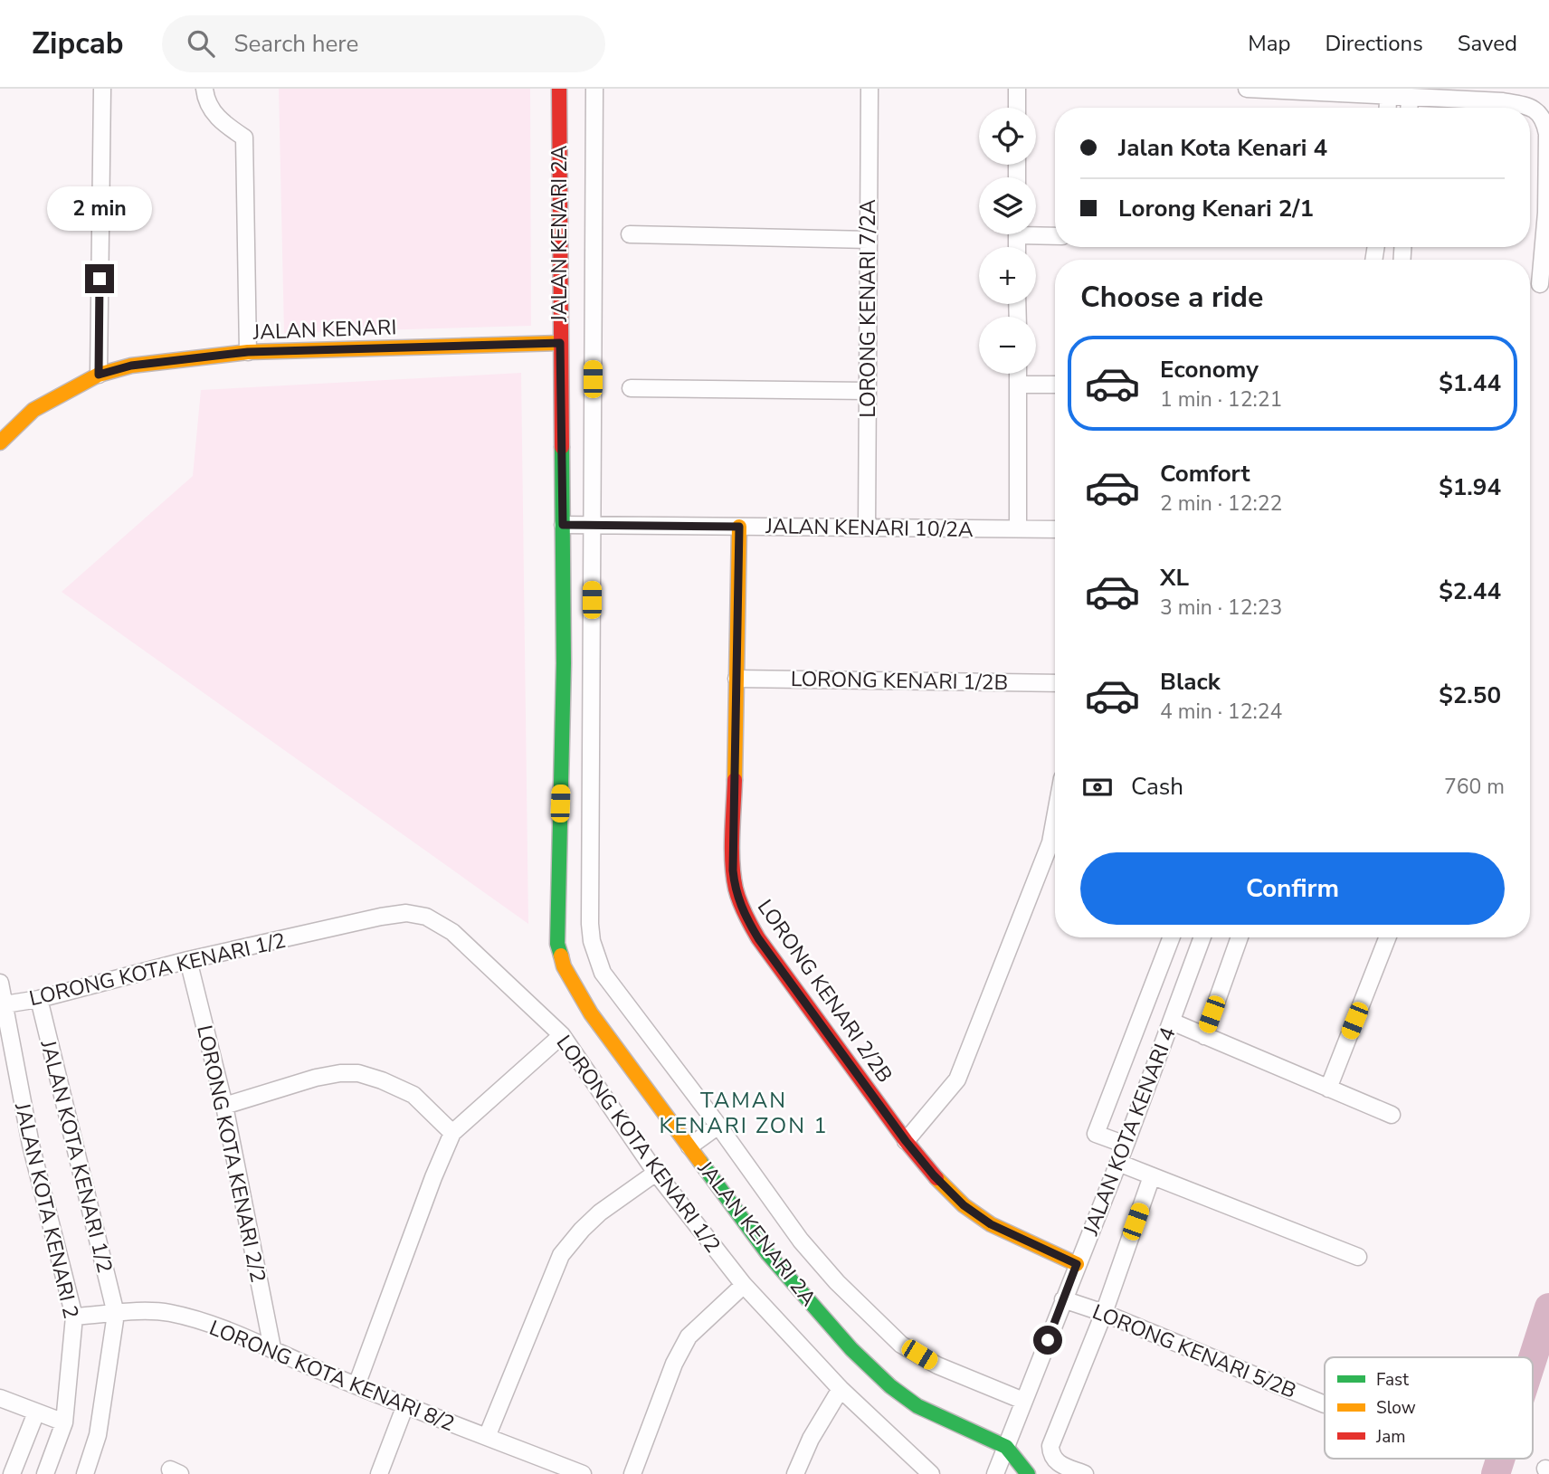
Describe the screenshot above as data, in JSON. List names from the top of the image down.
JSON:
{
  "streets": {
    "street": [
      "JALAN KENARI 2A",
      "LORONG KENARI 7/2A",
      "JALAN KENARI",
      "JALAN KENARI 10/2A",
      "LORONG KENARI 1/2B",
      "LORONG KOTA KENARI 1/2",
      "LORONG KENARI 2/2B",
      "JALAN KOTA KENARI 4",
      "LORONG KOTA KENARI 2/2",
      "JALAN KOTA KENARI 1/2",
      "JALAN KOTA KENARI 2",
      "LORONG KENARI 5/2B",
      "LORONG KOTA KENARI 8/2"
    ]
  },
  "crossings": [
    ["JALAN KENARI 2A", "JALAN KENARI"],
    ["JALAN KENARI 2A", "JALAN KENARI 10/2A"],
    ["JALAN KENARI 2A", "JALAN KOTA KENARI 4"],
    ["LORONG KENARI 7/2A", "JALAN KENARI 10/2A"],
    ["JALAN KENARI 10/2A", "LORONG KENARI 2/2B"],
    ["LORONG KENARI 1/2B", "LORONG KENARI 2/2B"],
    ["LORONG KOTA KENARI 1/2", "LORONG KOTA KENARI 2/2"],
    ["LORONG KOTA KENARI 1/2", "JALAN KOTA KENARI 1/2"],
    ["LORONG KOTA KENARI 1/2", "JALAN KOTA KENARI 2"],
    ["LORONG KENARI 2/2B", "JALAN KOTA KENARI 4"],
    ["JALAN KOTA KENARI 4", "LORONG KENARI 5/2B"],
    ["LORONG KOTA KENARI 2/2", "LORONG KOTA KENARI 8/2"],
    ["JALAN KOTA KENARI 1/2", "LORONG KOTA KENARI 8/2"],
    ["JALAN KOTA KENARI 2", "LORONG KOTA KENARI 8/2"]
  ],
  "districts": ["TAMAN KENARI ZON 1"],
  "legend": ["Fast", "Slow", "Jam"],
  "page": {
    "header": "Zipcab",
    "search": "Search here",
    "nav": ["Map", "Directions", "Saved"],
    "map_buttons": ["+", "−"],
    "banner": ["Jalan Kota Kenari 4", "Lorong Kenari 2/1"],
    "bubble": "2 min",
    "heading": "Choose a ride",
    "list": [
      {
        "name": "Economy",
        "note": "1 min · 12:21",
        "value": "$1.44"
      },
      {
        "name": "Comfort",
        "note": "2 min · 12:22",
        "value": "$1.94"
      },
      {
        "name": "XL",
        "note": "3 min · 12:23",
        "value": "$2.44"
      },
      {
        "name": "Black",
        "note": "4 min · 12:24",
        "value": "$2.50"
      }
    ],
    "pay": ["Cash", "760 m"],
    "buttons": "Confirm"
  }
}
